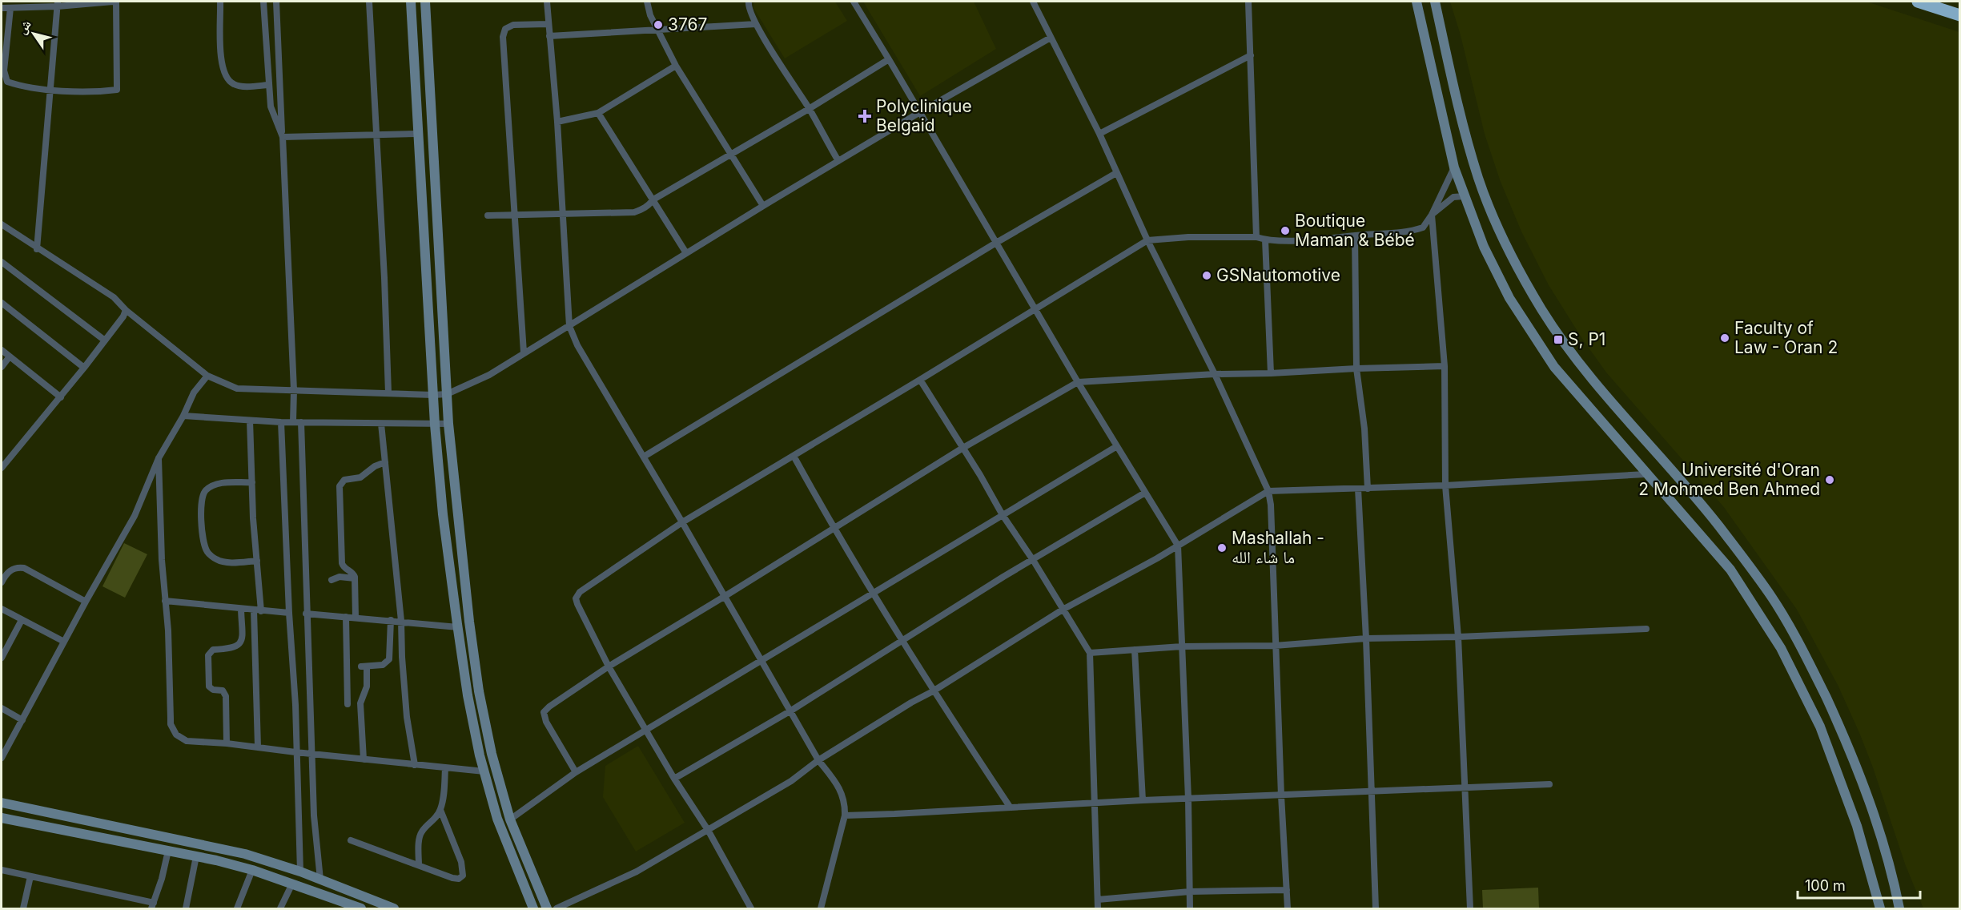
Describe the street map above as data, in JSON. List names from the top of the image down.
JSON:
{
  "places": {
    "other": [
      "3767",
      "Boutique Maman & Bébé",
      "GSNautomotive",
      "Faculty of Law - Oran 2",
      "Université d'Oran 2 Mohmed Ben Ahmed",
      "Mashallah - ما شاء الله"
    ],
    "health": ["Polyclinique Belgaid"],
    "transit": ["S, P1"]
  },
  "scale_bar": "100 m",
  "north": "top left"
}
